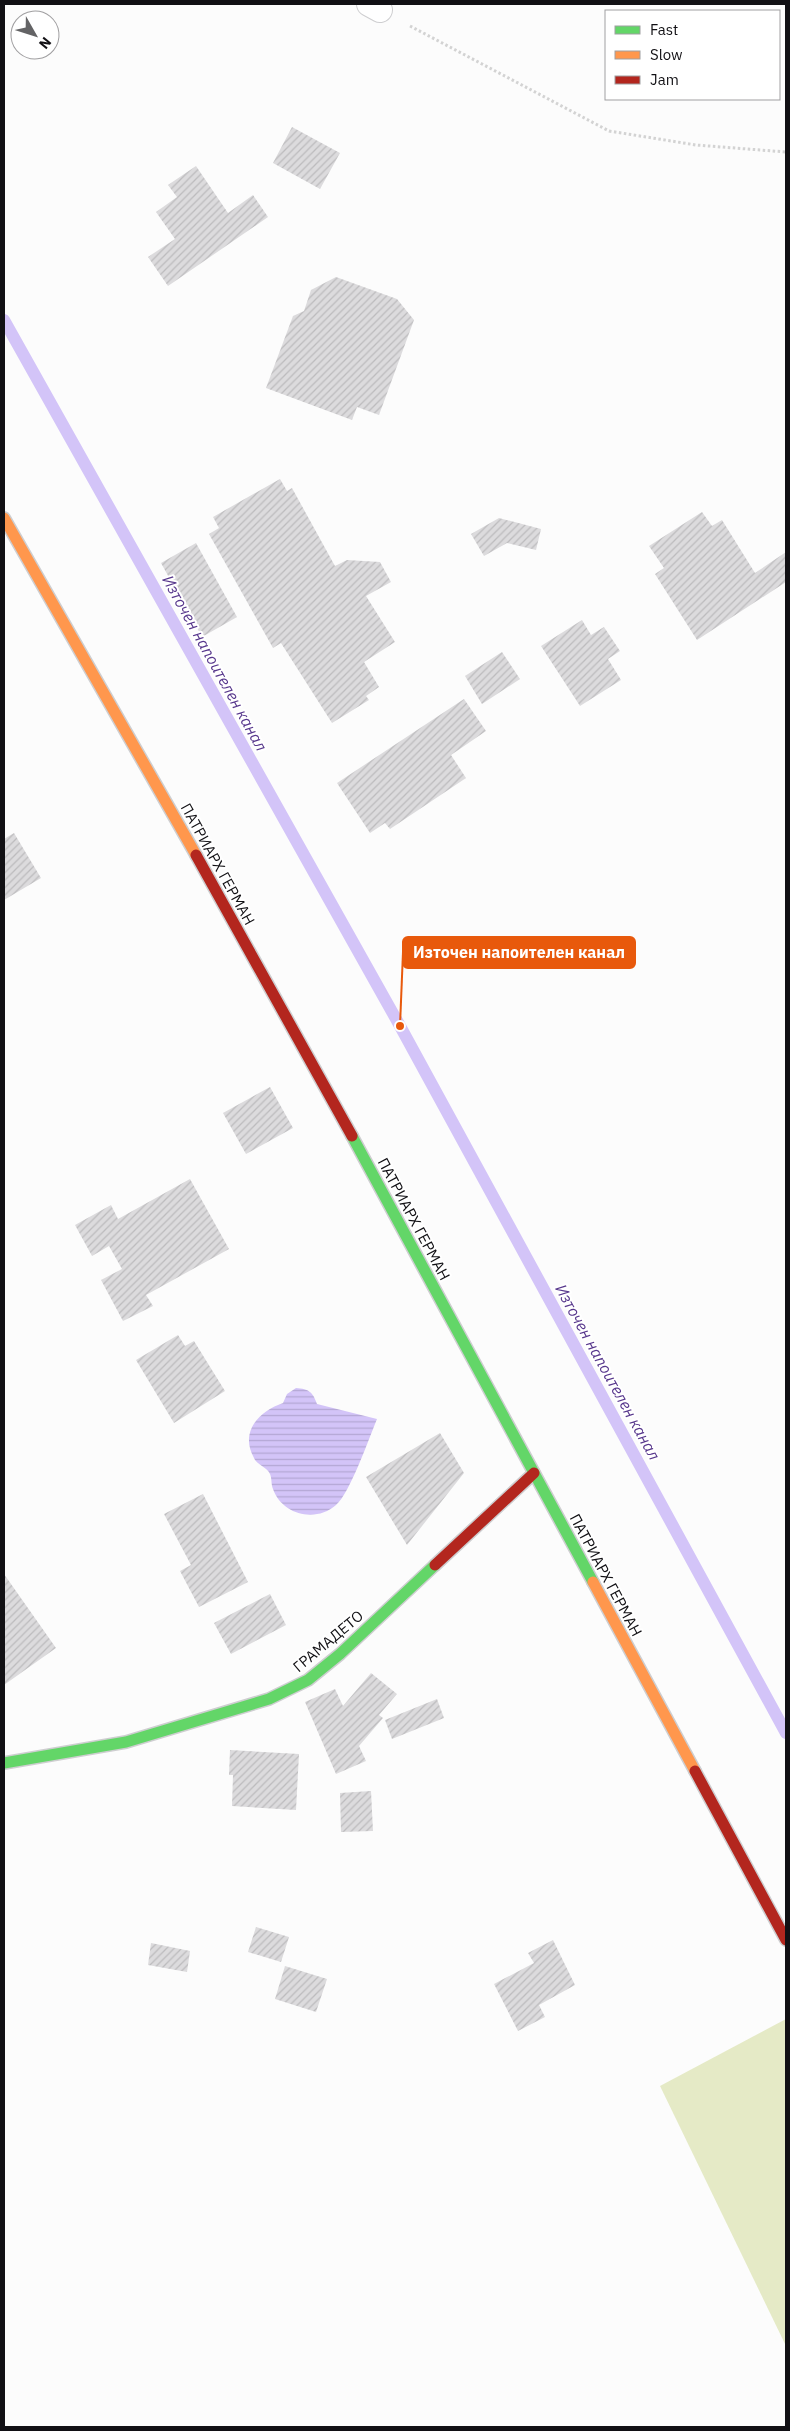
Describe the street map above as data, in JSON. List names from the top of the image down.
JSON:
{
  "streets": {
    "street": ["ПАТРИАРХ ГЕРМАН", "ГРАМАДЕТО"]
  },
  "crossings": [
    ["ПАТРИАРХ ГЕРМАН", "ГРАМАДЕТО"]
  ],
  "water": ["Източен напоителен канал"],
  "places": ["Източен напоителен канал"],
  "legend": ["Fast", "Slow", "Jam"],
  "north": "bottom right"
}
